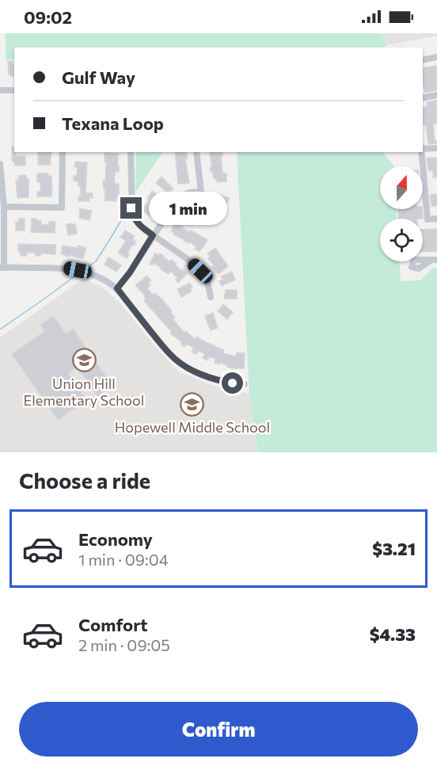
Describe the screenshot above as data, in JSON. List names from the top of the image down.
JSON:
{
  "places": {
    "school or university": ["Union Hill Elementary School", "Hopewell Middle School"]
  },
  "north": "top",
  "page": {
    "status": "09:02",
    "banner": ["Gulf Way", "Texana Loop"],
    "bubble": "1 min",
    "heading": "Choose a ride",
    "list": [
      {
        "name": "Economy",
        "note": "1 min · 09:04",
        "value": "$3.21"
      },
      {
        "name": "Comfort",
        "note": "2 min · 09:05",
        "value": "$4.33"
      }
    ],
    "buttons": "Confirm"
  }
}
